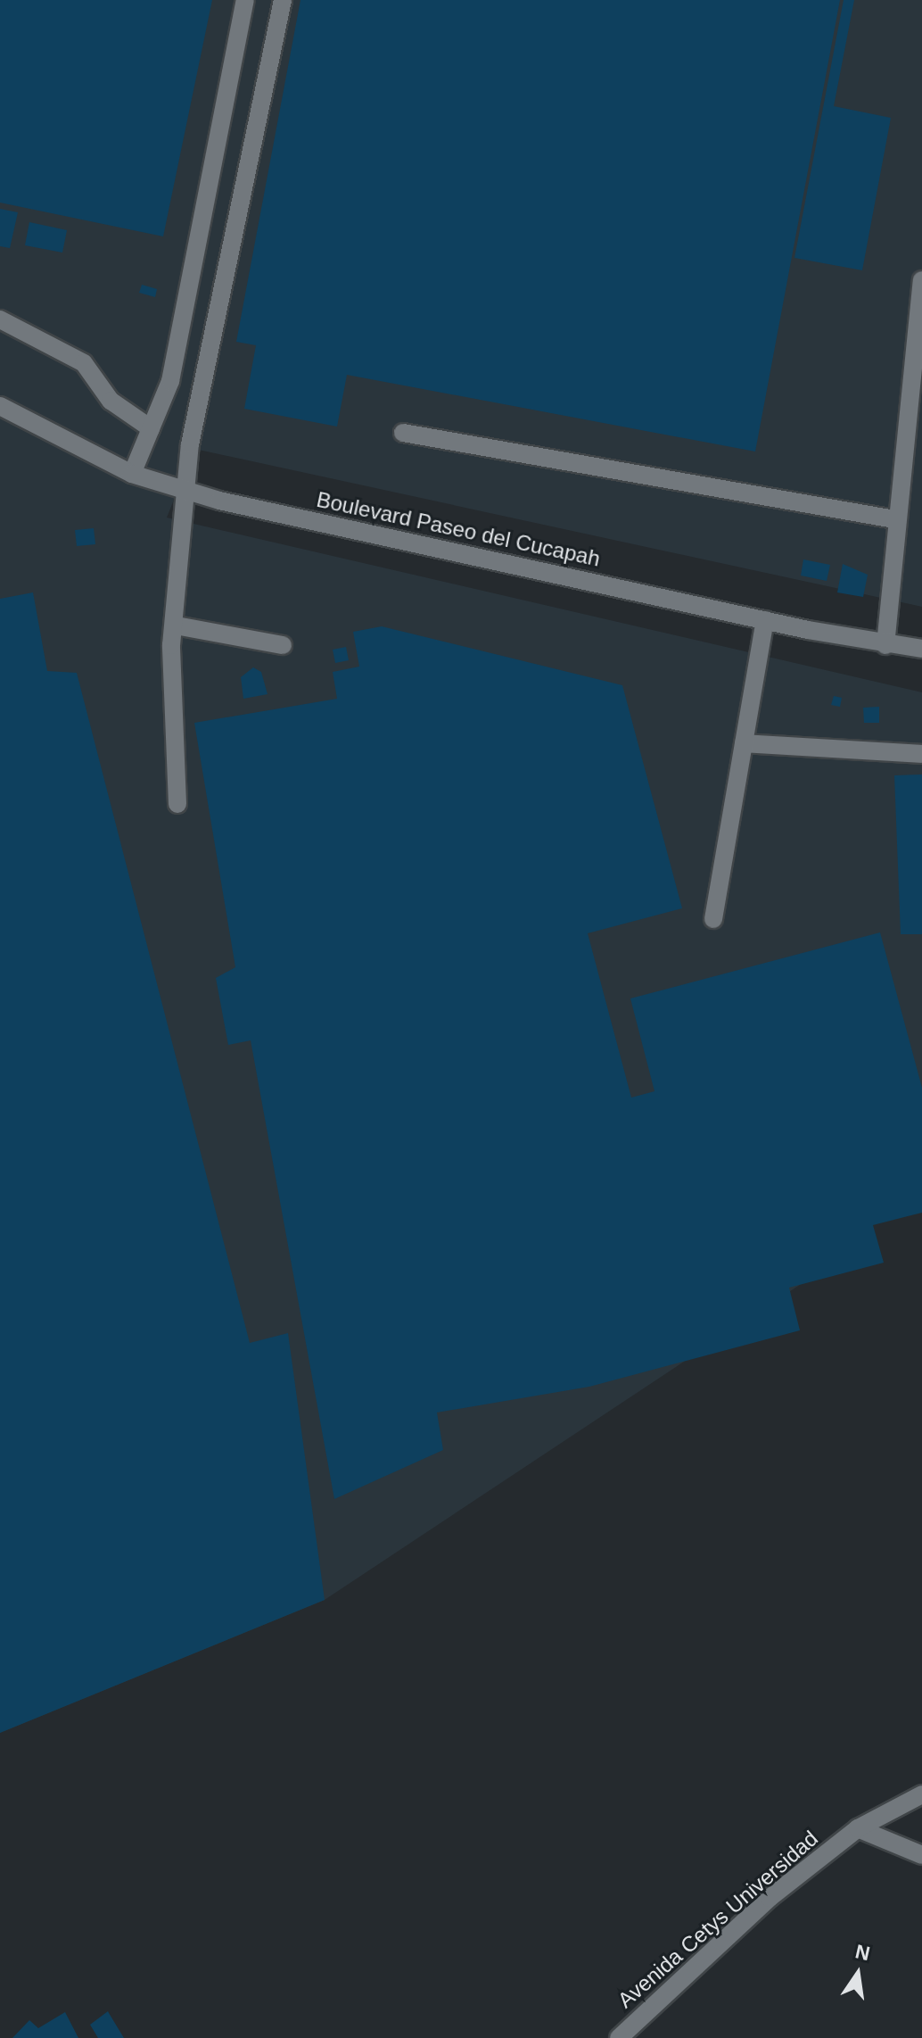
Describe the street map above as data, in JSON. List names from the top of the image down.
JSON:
{
  "streets": {
    "main road": ["Boulevard Paseo del Cucapah", "Avenida Cetys Universidad"]
  },
  "north": "top"
}
